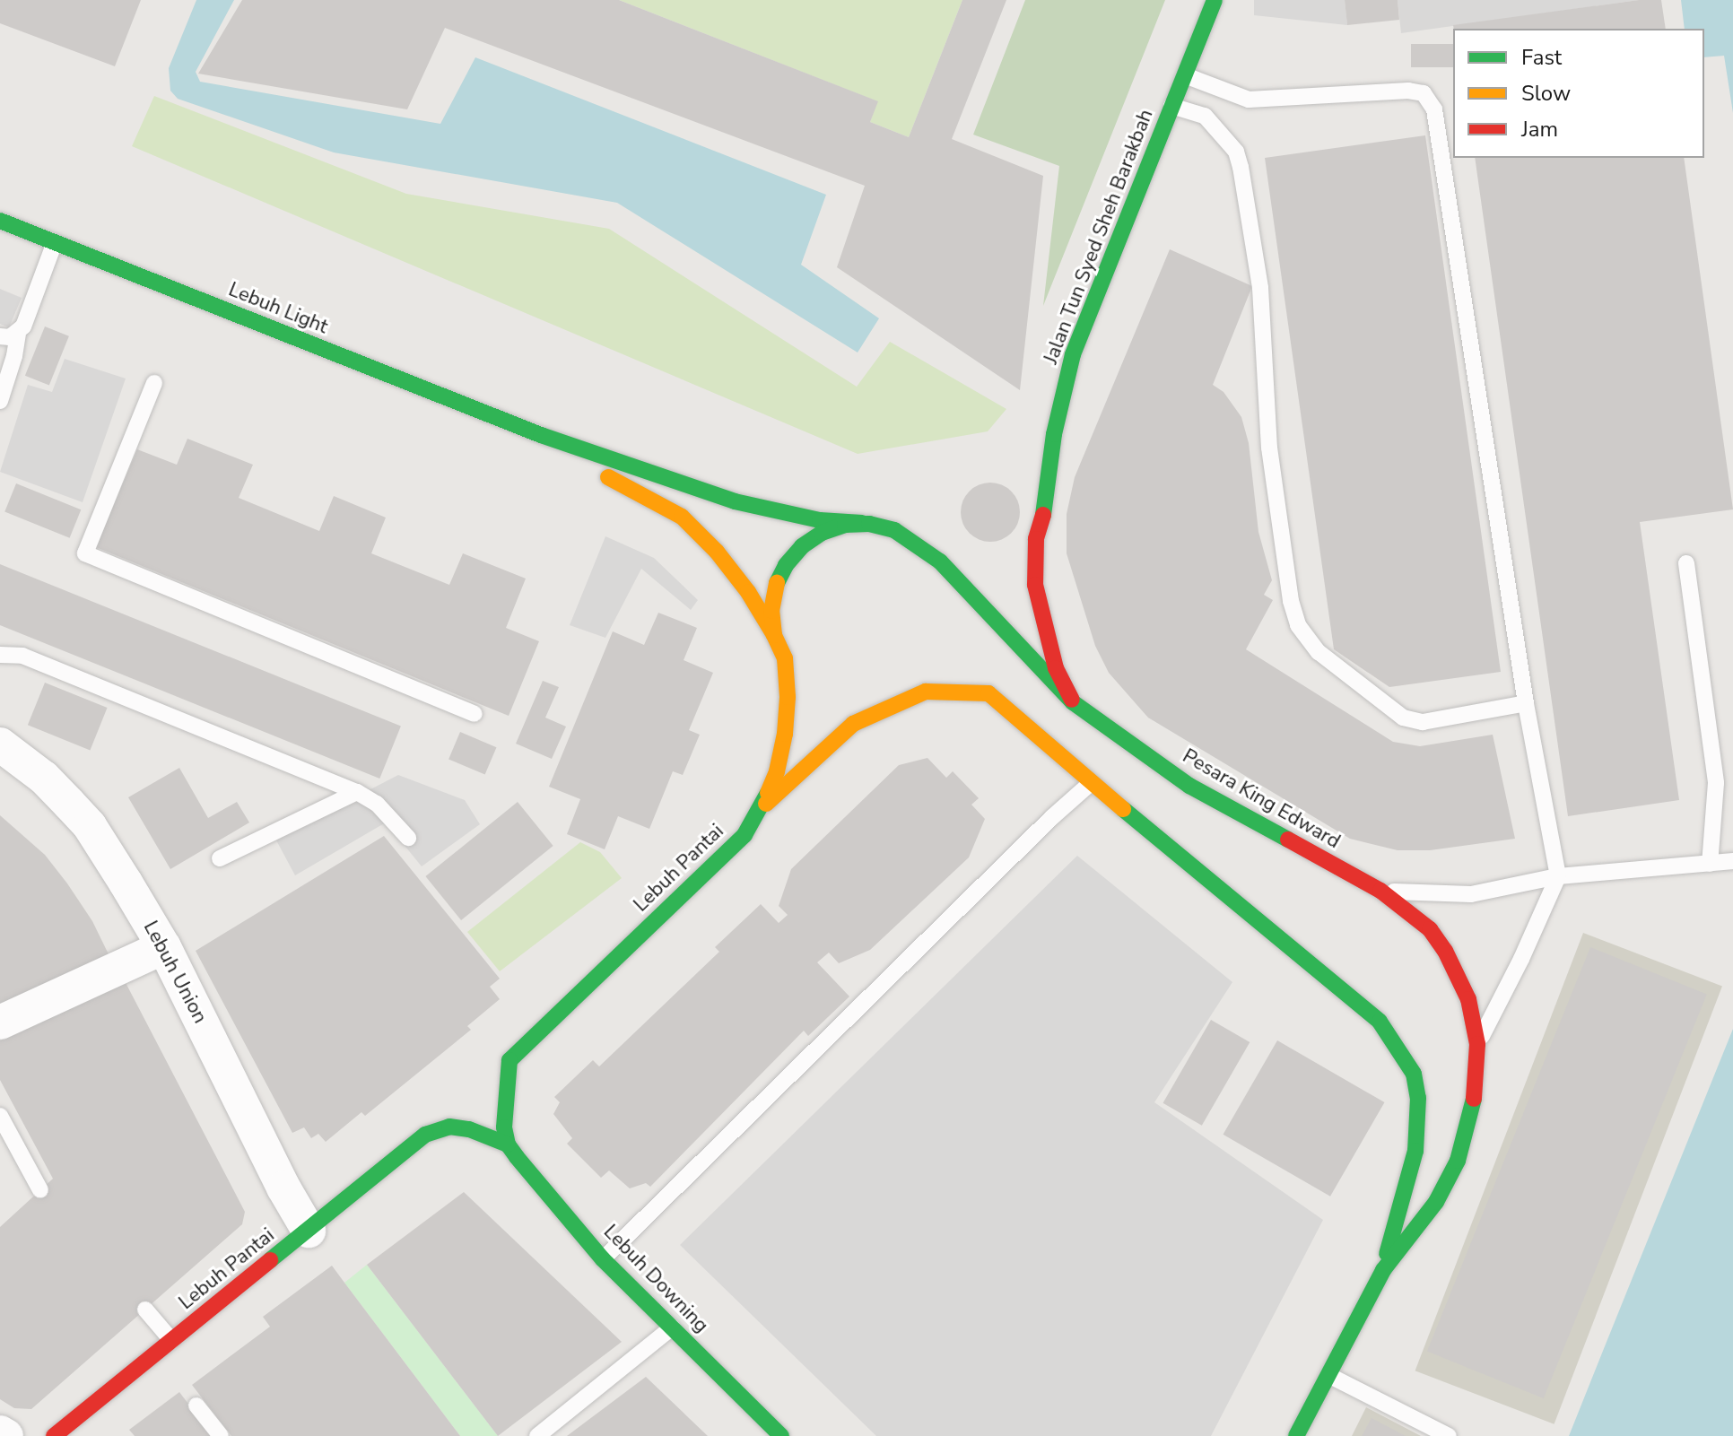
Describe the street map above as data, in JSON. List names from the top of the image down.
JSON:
{
  "streets": {
    "main road": [
      "Jalan Tun Syed Sheh Barakbah",
      "Lebuh Light",
      "Pesara King Edward",
      "Lebuh Pantai",
      "Lebuh Downing"
    ],
    "street": ["Lebuh Union"]
  },
  "crossings": [
    ["Jalan Tun Syed Sheh Barakbah", "Pesara King Edward"],
    ["Lebuh Light", "Pesara King Edward"],
    ["Lebuh Light", "Lebuh Pantai"],
    ["Lebuh Pantai", "Lebuh Union"],
    ["Lebuh Pantai", "Lebuh Downing"]
  ],
  "legend": ["Fast", "Slow", "Jam"]
}
